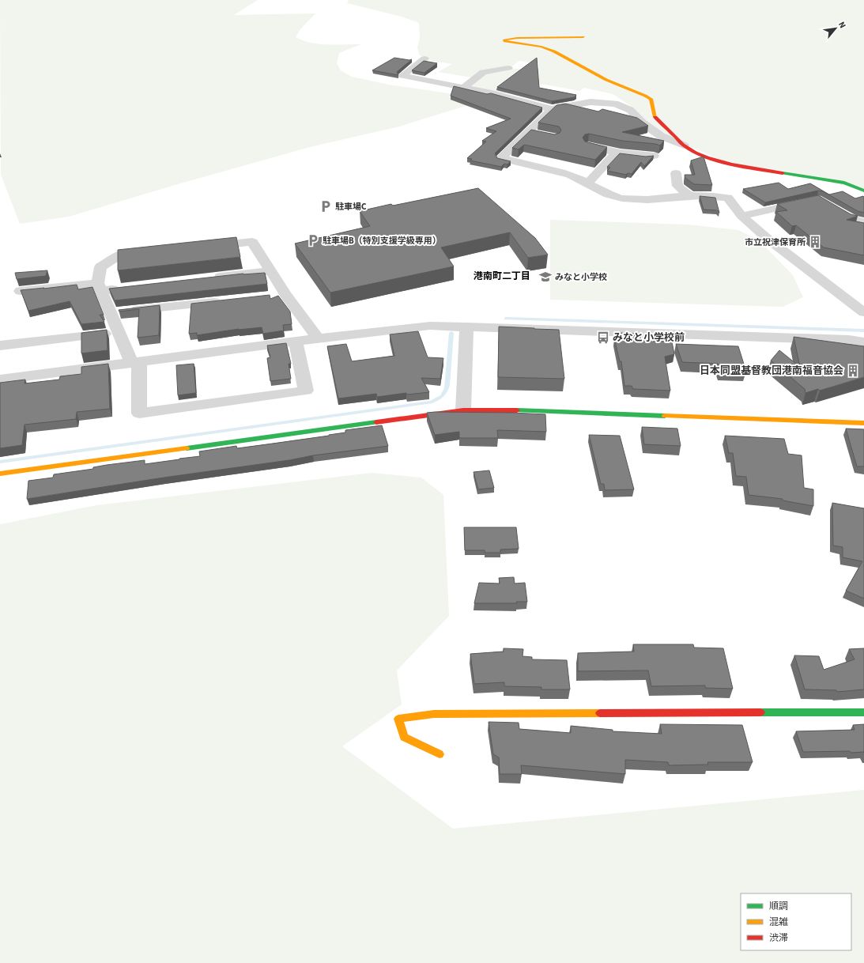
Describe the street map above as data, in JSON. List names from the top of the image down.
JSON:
{
  "districts": ["港南町二丁目"],
  "places": {
    "parking": ["駐車場C", "駐車場B（特別支援学級専用）"],
    "building": ["市立祝津保育所", "日本同盟基督教団港南福音協会"],
    "school or university": ["みなと小学校"],
    "bus stop": ["みなと小学校前"]
  },
  "legend": ["順調", "混雑", "渋滞"],
  "north": "top right"
}
